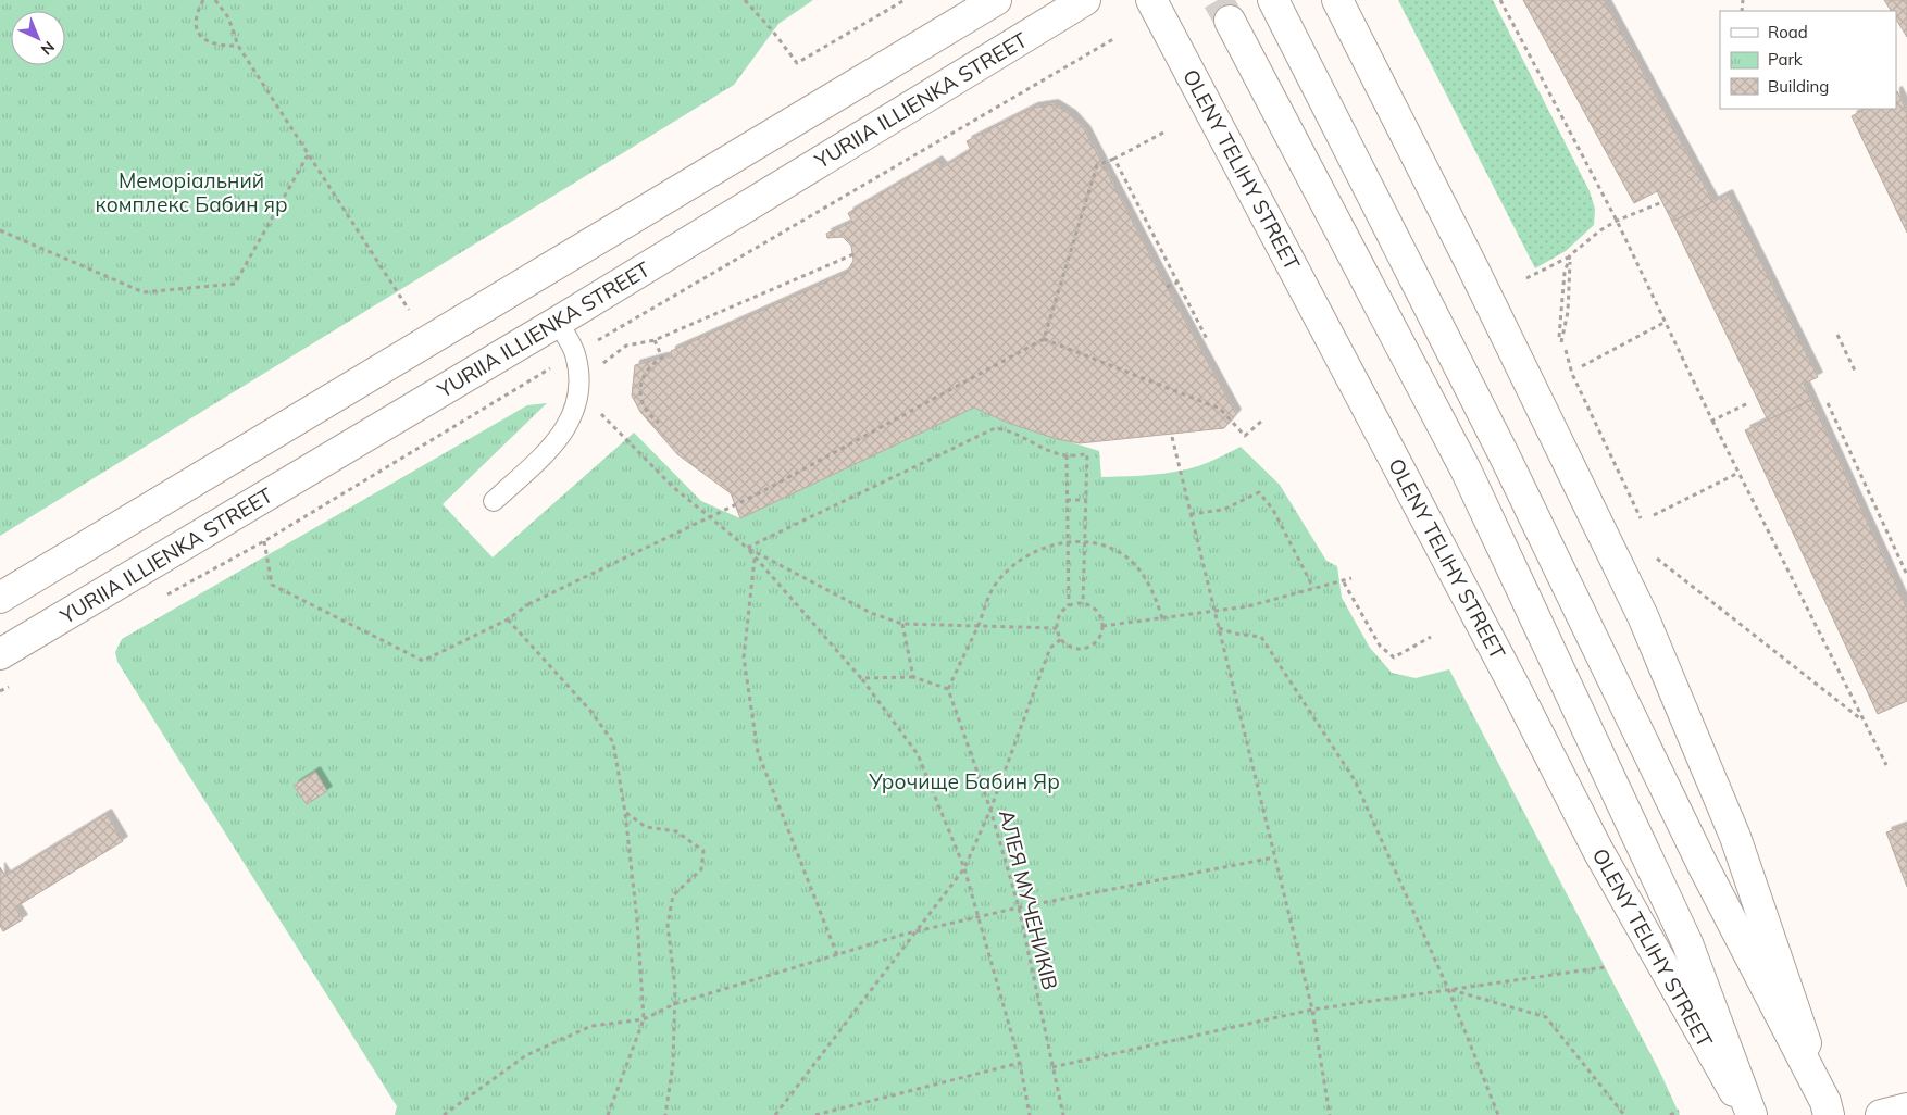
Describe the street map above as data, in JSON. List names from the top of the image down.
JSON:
{
  "streets": {
    "main road": ["YURIIA ILLIENKA STREET", "OLENY TELIHY STREET"],
    "path": ["АЛЕЯ МУЧЕНИКІВ"]
  },
  "parks": ["Меморіальний комплекс Бабин яр", "Урочище Бабин Яр"],
  "legend": ["Road", "Park", "Building"],
  "north": "bottom right"
}
